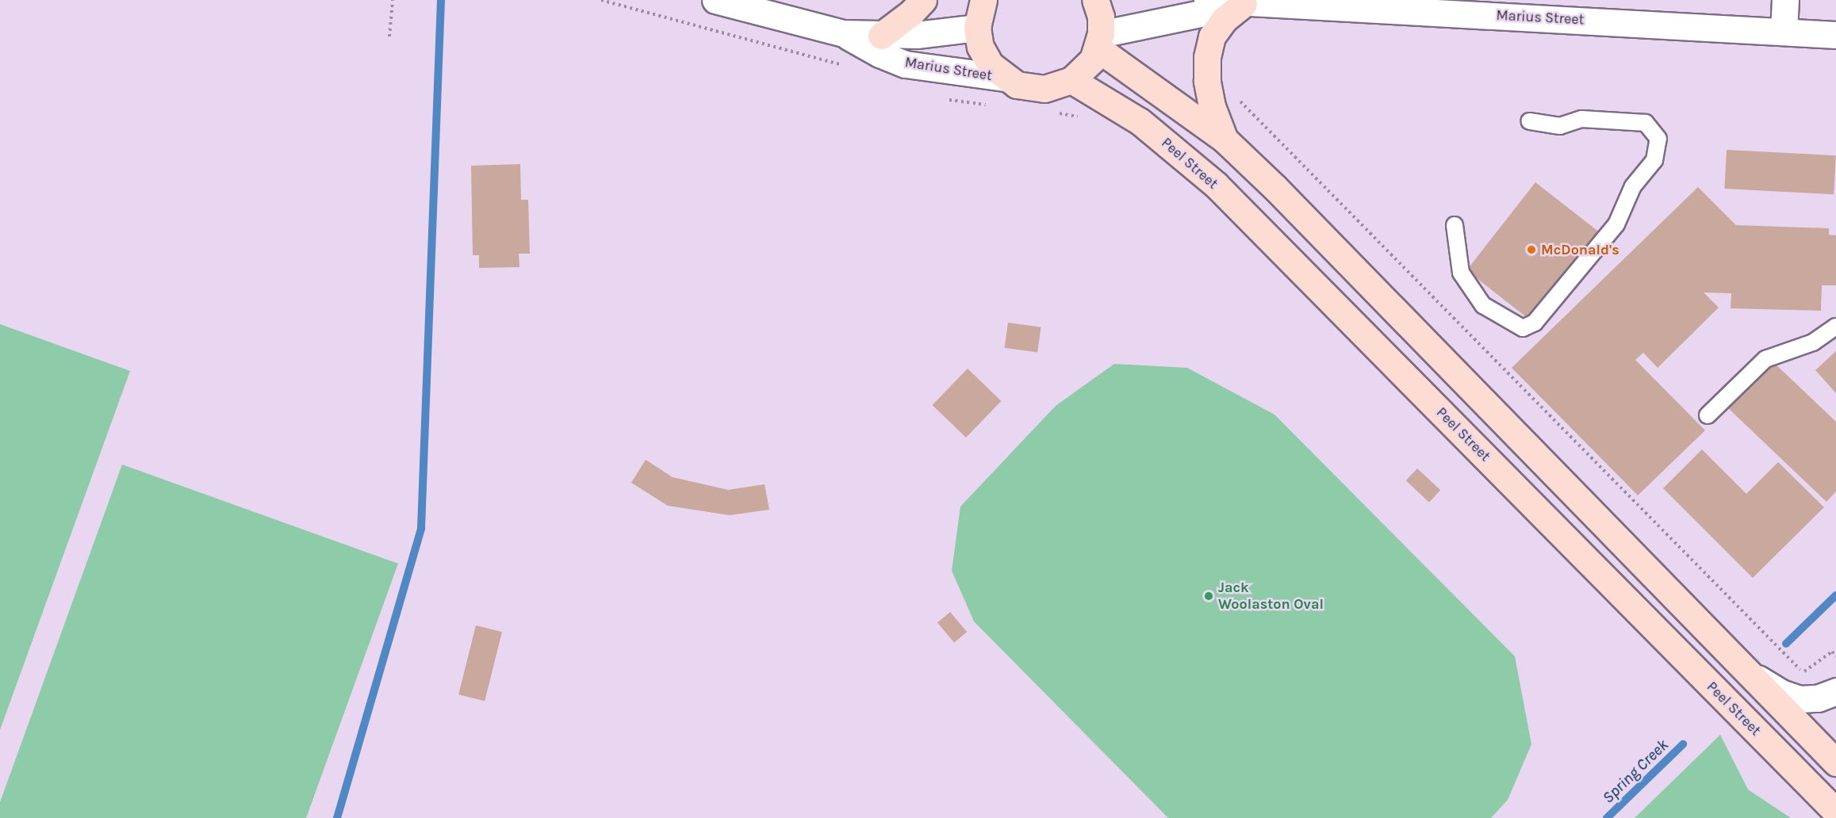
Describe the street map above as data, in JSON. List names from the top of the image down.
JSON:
{
  "streets": {
    "main road": ["Peel Street"],
    "street": ["Marius Street"]
  },
  "water": ["Spring Creek"],
  "places": ["McDonald's", "Jack Woolaston Oval"]
}
